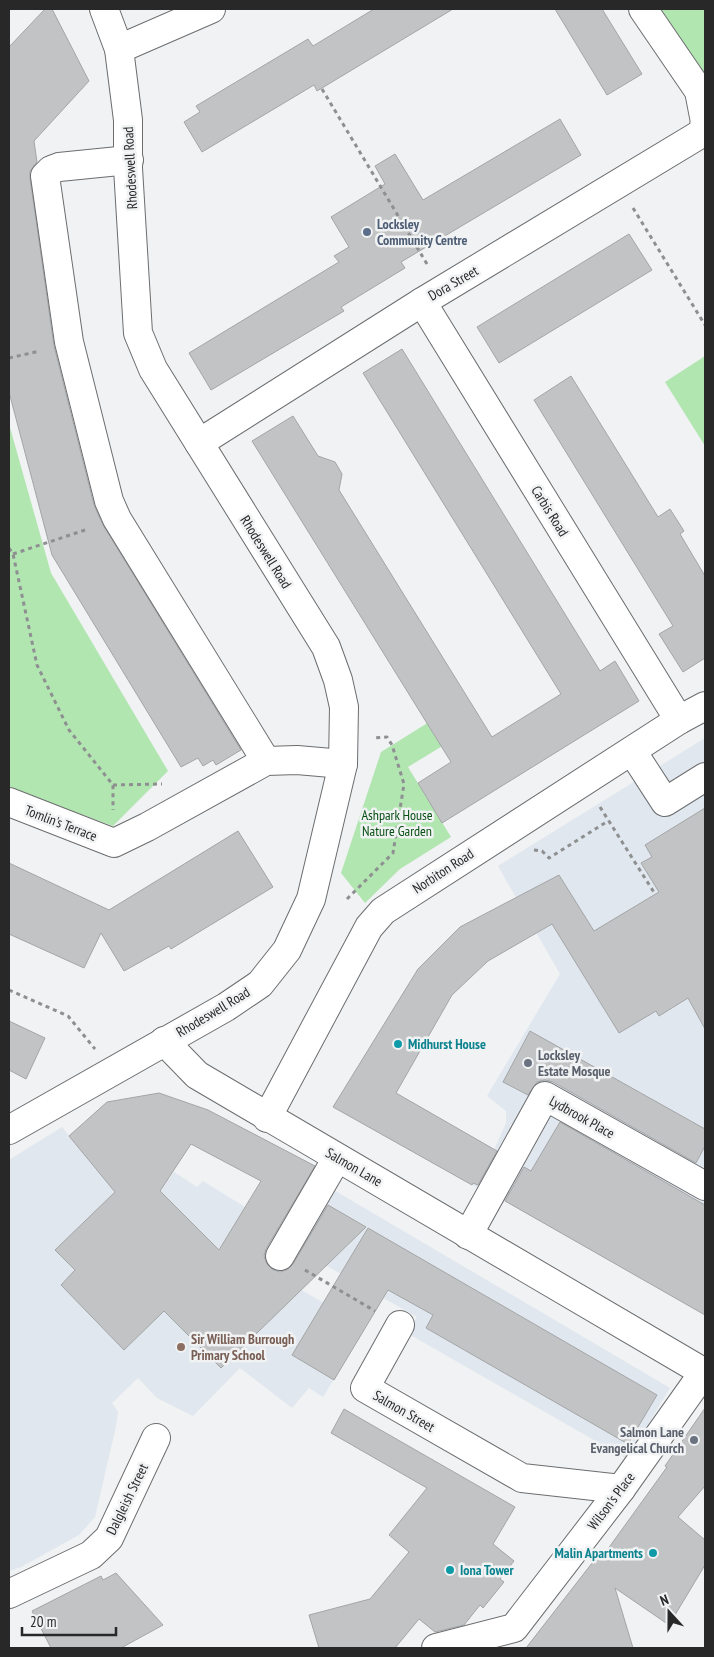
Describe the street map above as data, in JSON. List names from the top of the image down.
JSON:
{
  "streets": {
    "street": [
      "Rhodeswell Road",
      "Dora Street",
      "Carbis Road",
      "Tomlin's Terrace",
      "Norbiton Road",
      "Lydbrook Place",
      "Salmon Lane",
      "Salmon Street",
      "Dalgleish Street",
      "Wilson's Place"
    ]
  },
  "crossings": [
    ["Rhodeswell Road", "Dora Street"],
    ["Rhodeswell Road", "Salmon Lane"],
    ["Dora Street", "Carbis Road"],
    ["Carbis Road", "Norbiton Road"],
    ["Norbiton Road", "Salmon Lane"],
    ["Lydbrook Place", "Salmon Lane"],
    ["Salmon Lane", "Wilson's Place"],
    ["Salmon Street", "Wilson's Place"]
  ],
  "parks": ["Ashpark House Nature Garden"],
  "places": [
    "Locksley Community Centre",
    "Midhurst House",
    "Locksley Estate Mosque",
    "Sir William Burrough Primary School",
    "Salmon Lane Evangelical Church",
    "Malin Apartments",
    "Iona Tower"
  ],
  "scale_bar": "20 m",
  "north": "top"
}
